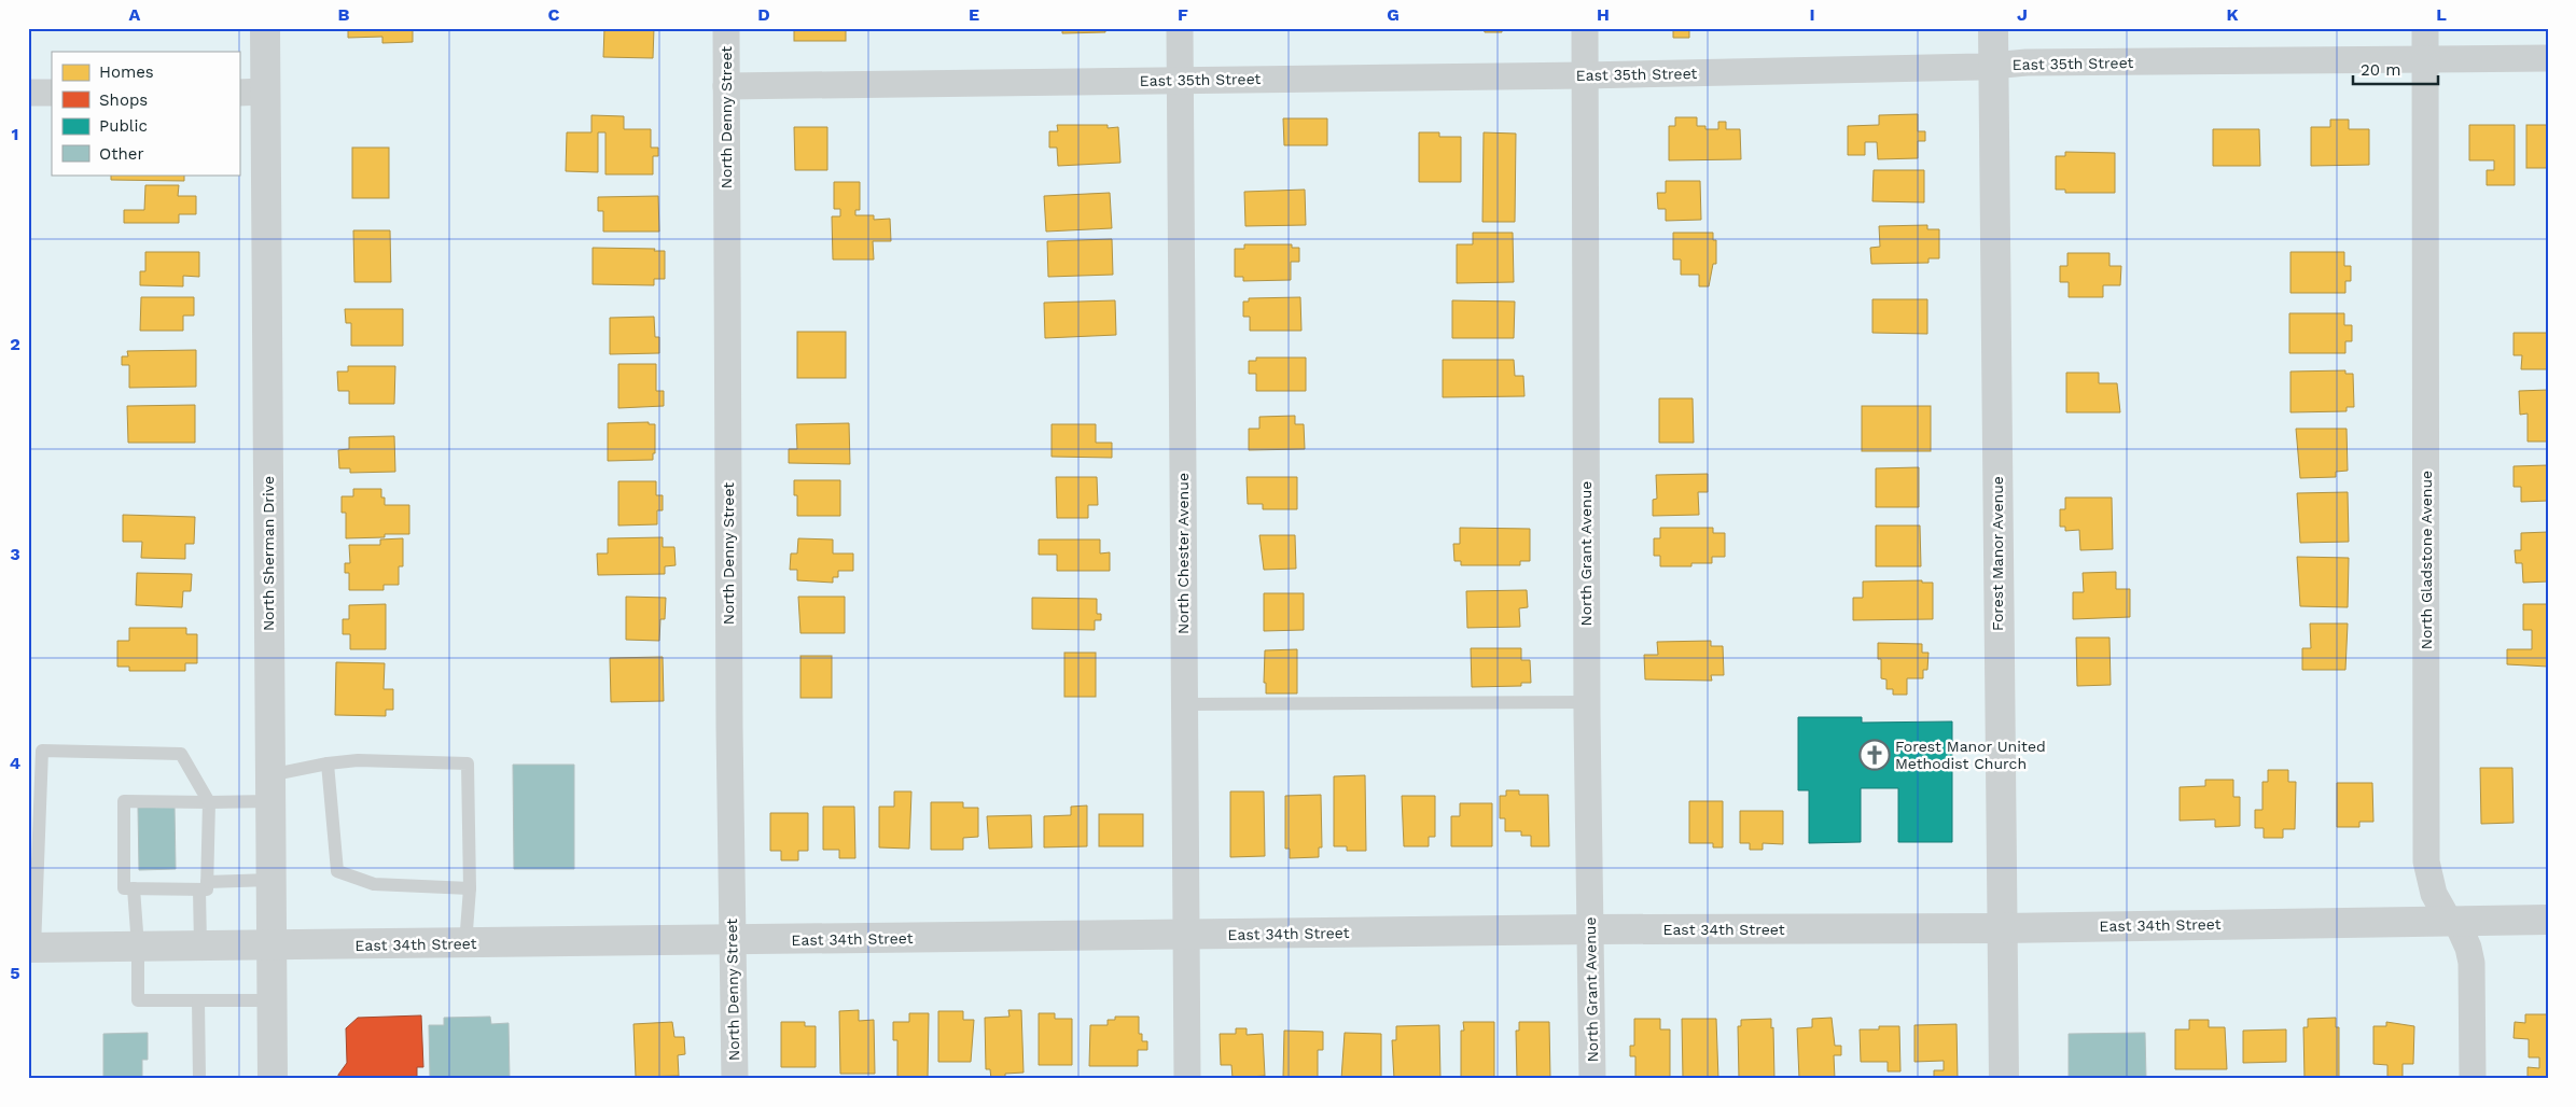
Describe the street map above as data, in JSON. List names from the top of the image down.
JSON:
{
  "streets": {
    "main road": ["North Sherman Drive", "Forest Manor Avenue", "East 34th Street"],
    "street": [
      "East 35th Street",
      "North Denny Street",
      "North Chester Avenue",
      "North Grant Avenue",
      "North Gladstone Avenue"
    ]
  },
  "crossings": [
    ["East 35th Street", "North Denny Street"],
    ["East 35th Street", "North Chester Avenue"],
    ["East 35th Street", "North Grant Avenue"],
    ["East 35th Street", "Forest Manor Avenue"],
    ["East 35th Street", "North Gladstone Avenue"],
    ["North Denny Street", "East 34th Street"],
    ["North Sherman Drive", "East 34th Street"],
    ["North Chester Avenue", "East 34th Street"],
    ["North Grant Avenue", "East 34th Street"],
    ["Forest Manor Avenue", "East 34th Street"],
    ["North Gladstone Avenue", "East 34th Street"]
  ],
  "places": {
    "church": ["Forest Manor United Methodist Church"]
  },
  "legend": [
    "Homes",
    "Shops",
    "Public",
    "Other"
  ],
  "scale_bar": "20 m",
  "grid": {
    "columns": [
      "A",
      "B",
      "C",
      "D",
      "E",
      "F",
      "G",
      "H",
      "I",
      "J",
      "K",
      "L"
    ],
    "rows": [
      "1",
      "2",
      "3",
      "4",
      "5"
    ]
  }
}
